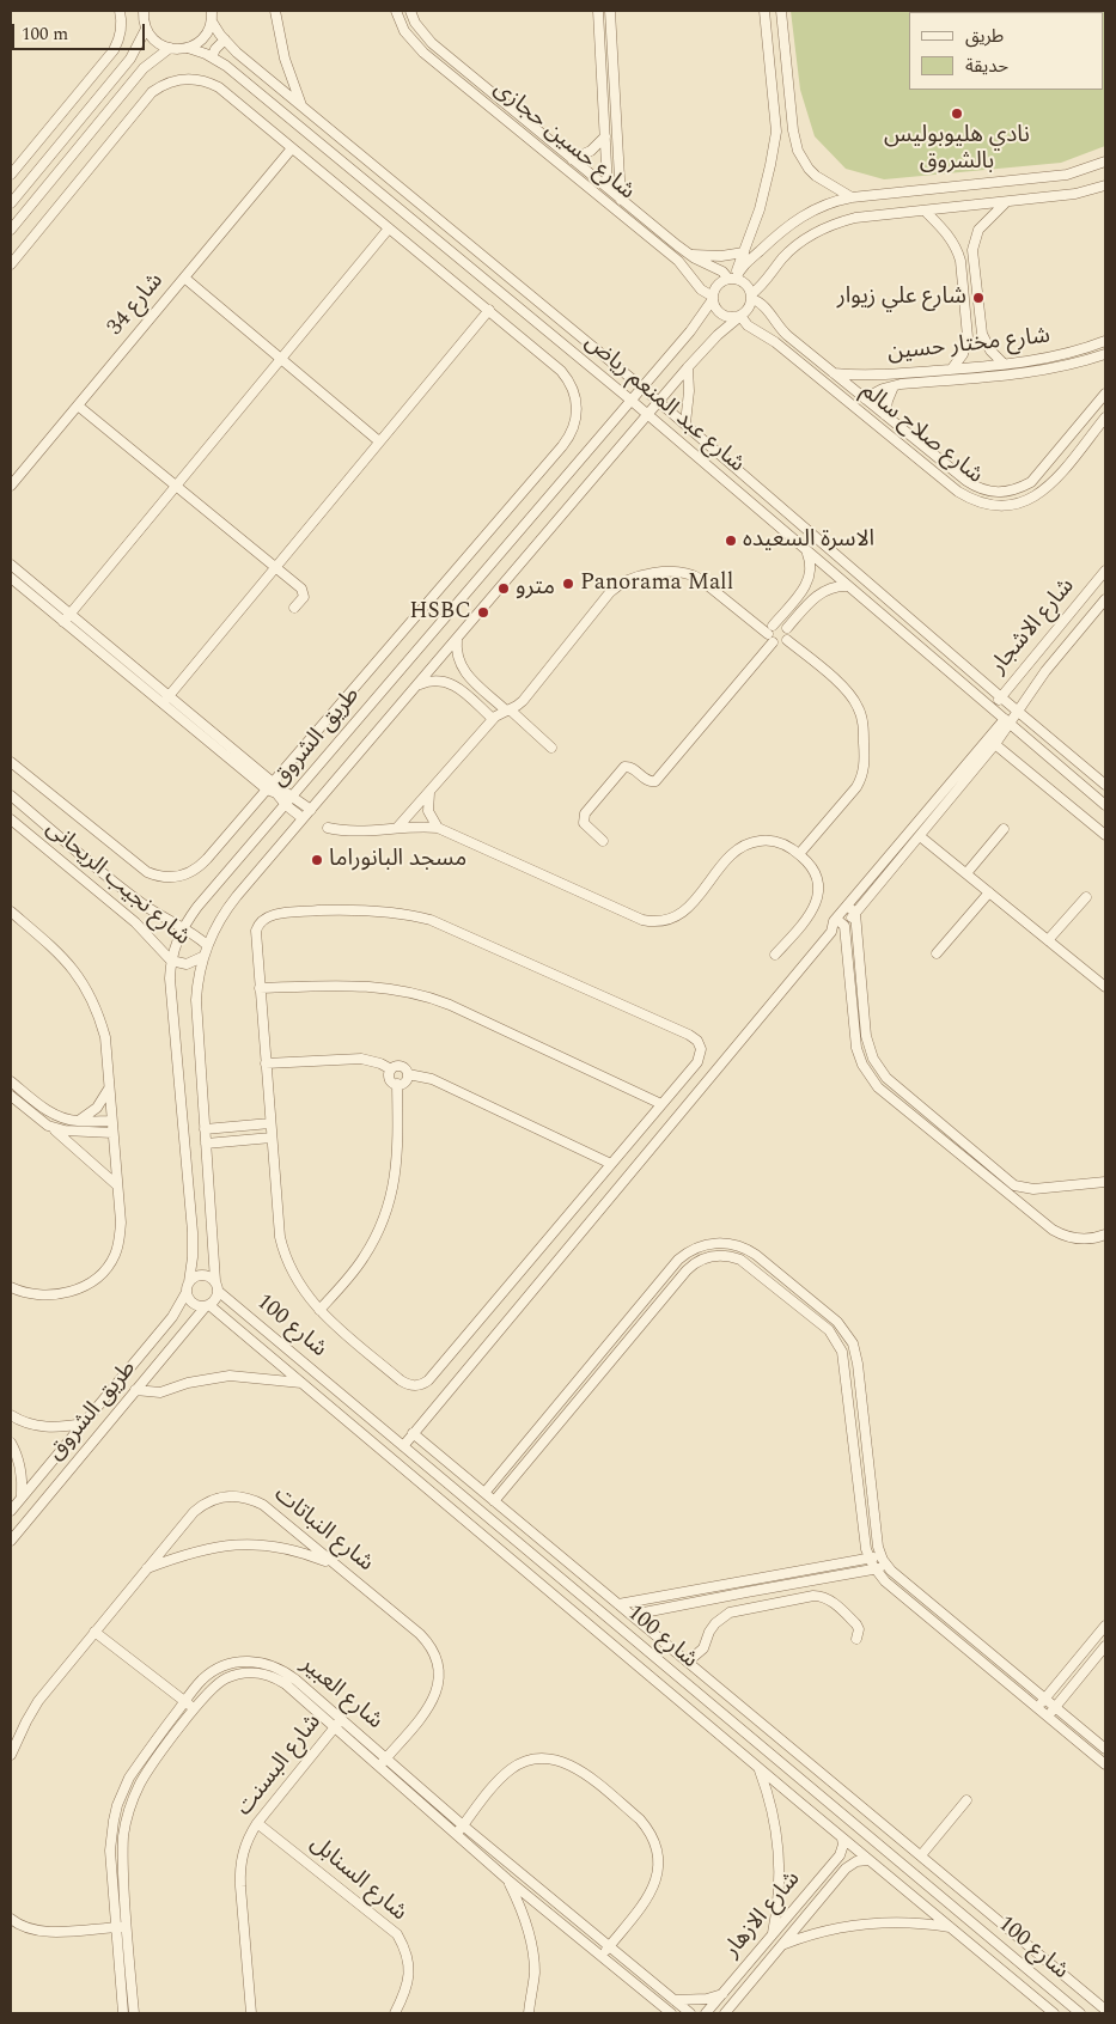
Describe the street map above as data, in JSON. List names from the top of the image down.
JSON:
{
  "streets": {
    "street": [
      "شارع حسين حجازى",
      "شارع 34",
      "شارع مختار حسين",
      "شارع عبد المنعم رياض",
      "شارع صلاح سالم",
      "شارع الاشجار",
      "طريق الشروق",
      "شارع نجيب الريحانى",
      "شارع 100",
      "شارع النباتات",
      "شارع العبير",
      "شارع البسنت",
      "شارع السنابل",
      "شارع الازهار"
    ]
  },
  "crossings": [
    ["شارع حسين حجازى", "شارع صلاح سالم"],
    ["شارع حسين حجازى", "طريق الشروق"],
    ["شارع مختار حسين", "شارع صلاح سالم"],
    ["شارع عبد المنعم رياض", "شارع الاشجار"],
    ["شارع عبد المنعم رياض", "طريق الشروق"],
    ["شارع صلاح سالم", "طريق الشروق"],
    ["طريق الشروق", "شارع نجيب الريحانى"],
    ["طريق الشروق", "شارع 100"],
    ["شارع 100", "شارع الازهار"],
    ["شارع النباتات", "شارع العبير"],
    ["شارع العبير", "شارع البسنت"],
    ["شارع البسنت", "شارع السنابل"]
  ],
  "places": [
    "نادي هليوبوليس بالشروق",
    "شارع علي زيوار",
    "الاسرة السعيده",
    "Panorama Mall",
    "مترو",
    "HSBC",
    "مسجد البانوراما"
  ],
  "legend": ["طريق", "حديقة"],
  "scale_bar": "100 m"
}
